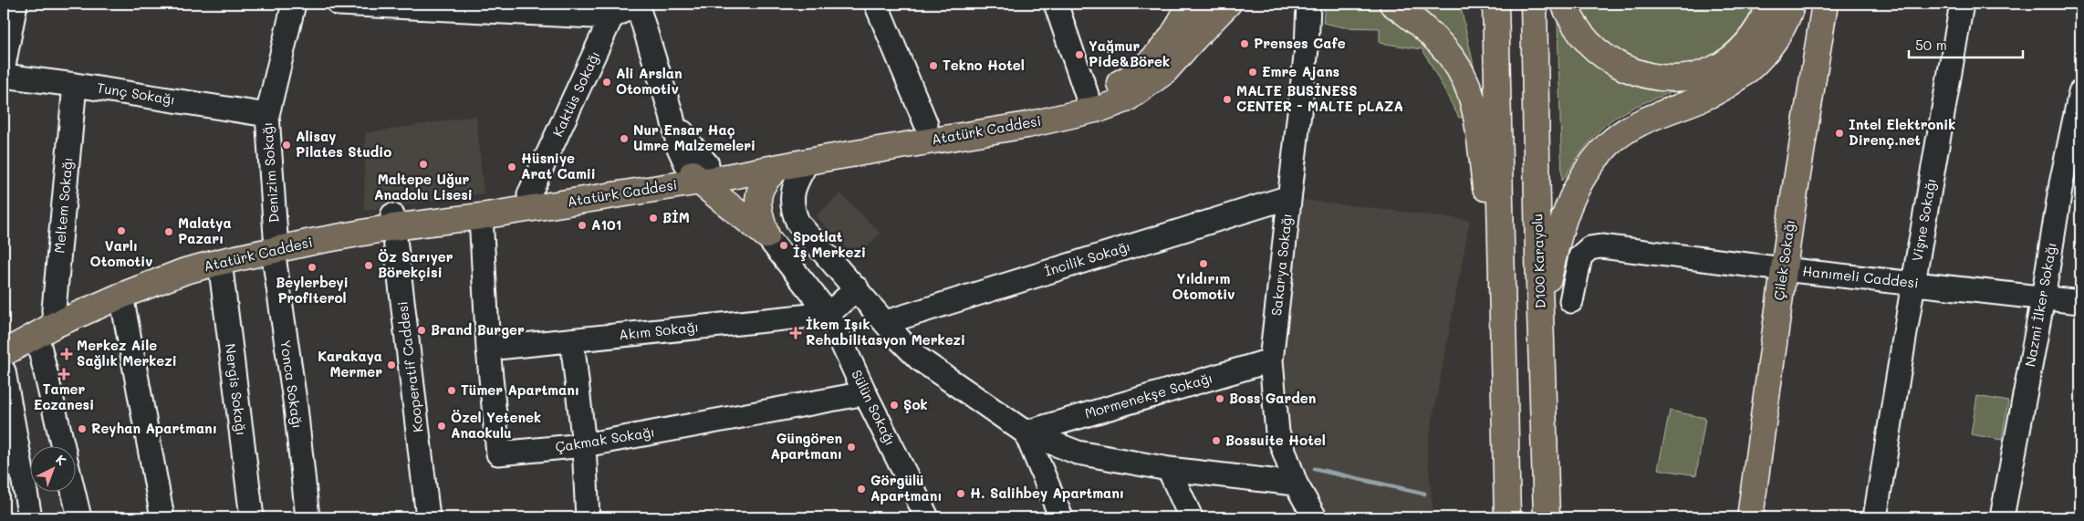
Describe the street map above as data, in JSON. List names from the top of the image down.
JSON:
{
  "streets": {
    "main road": ["Atatürk Caddesi", "Çilek Sokağı", "D100 Karayolu"],
    "street": [
      "Tunç Sokağı",
      "Kaktüs Sokağı",
      "Denizim Sokağı",
      "Meltem Sokağı",
      "Vişne Sokağı",
      "İncilik Sokağı",
      "Sakarya Sokağı",
      "Hanımeli Caddesi",
      "Nazmi İlker Sokağı",
      "Akım Sokağı",
      "Kooperatif Caddesi",
      "Yonca Sokağı",
      "Nergis Sokağı",
      "Mormenekşe Sokağı",
      "Sülün Sokağı",
      "Çakmak Sokağı"
    ]
  },
  "crossings": [
    ["Tunç Sokağı", "Denizim Sokağı"],
    ["Tunç Sokağı", "Meltem Sokağı"],
    ["Kaktüs Sokağı", "Atatürk Caddesi"],
    ["Atatürk Caddesi", "Denizim Sokağı"],
    ["Atatürk Caddesi", "Meltem Sokağı"],
    ["Atatürk Caddesi", "Kooperatif Caddesi"],
    ["Atatürk Caddesi", "Yonca Sokağı"],
    ["Atatürk Caddesi", "Nergis Sokağı"],
    ["Atatürk Caddesi", "Çakmak Sokağı"],
    ["Denizim Sokağı", "Yonca Sokağı"],
    ["Vişne Sokağı", "Hanımeli Caddesi"],
    ["İncilik Sokağı", "Sakarya Sokağı"],
    ["Çilek Sokağı", "Hanımeli Caddesi"],
    ["Sakarya Sokağı", "Mormenekşe Sokağı"],
    ["Hanımeli Caddesi", "Nazmi İlker Sokağı"],
    ["Akım Sokağı", "Sülün Sokağı"],
    ["Akım Sokağı", "Çakmak Sokağı"],
    ["Sülün Sokağı", "Çakmak Sokağı"]
  ],
  "places": {
    "other": [
      "Prenses Cafe",
      "Yağmur Pide&Börek",
      "Tekno Hotel",
      "Emre Ajans",
      "Ali Arslan Otomotiv",
      "MALTE BUSİNESS CENTER - MALTE pLAZA",
      "Intel Elektronik Direnç.net",
      "Nur Ensar Haç Umre Malzemeleri",
      "Alisay Pilates Studio",
      "Maltepe Uğur Anadolu Lisesi",
      "Hüsniye Arat Camii",
      "BİM",
      "A101",
      "Varlı Otomotiv",
      "Malatya Pazarı",
      "Spotlat İş Merkezi",
      "Yıldırım Otomotiv",
      "Öz Sarıyer Börekçisi",
      "Beylerbeyi Profiterol",
      "Brand Burger",
      "Karakaya Mermer",
      "Tümer Apartmanı",
      "Boss Garden",
      "Şok",
      "Özel Yetenek Anaokulu",
      "Reyhan Apartmanı",
      "Bossuite Hotel",
      "Güngören Apartmanı",
      "Görgülü Apartmanı",
      "H. Salihbey Apartmanı"
    ],
    "health": ["İkem Işık Rehabilitasyon Merkezi", "Merkez Aile Sağlık Merkezi", "Tamer Eczanesi"]
  },
  "scale_bar": "50 m",
  "north": "top right"
}
